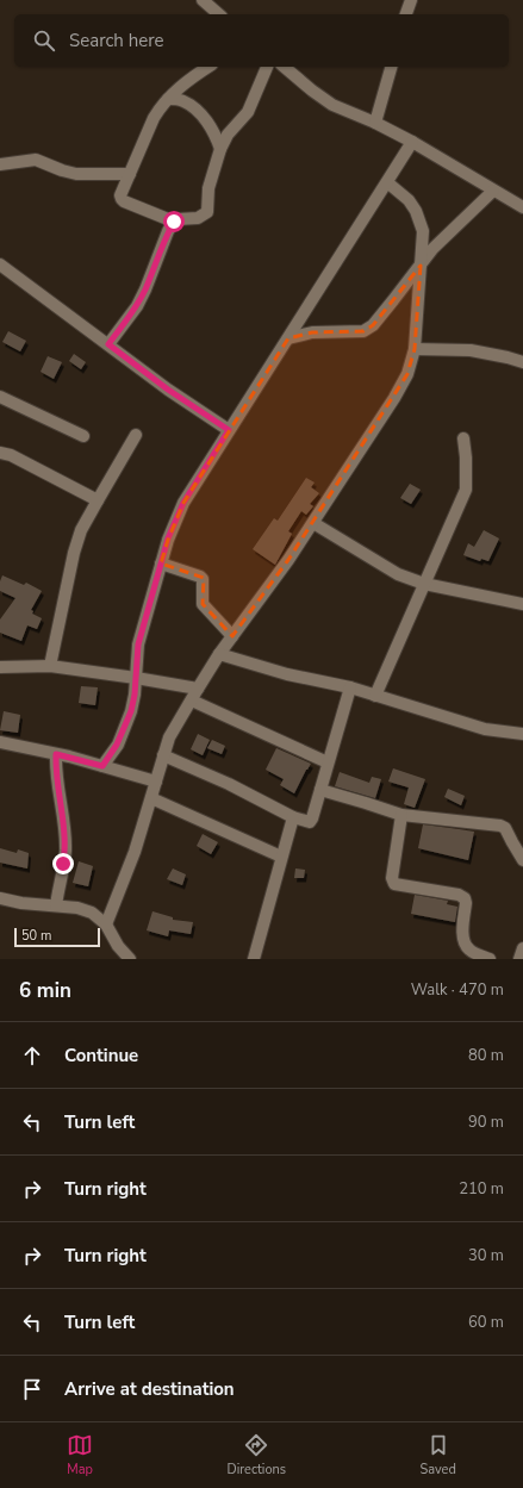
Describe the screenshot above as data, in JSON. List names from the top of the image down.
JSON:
{
  "scale_bar": "50 m",
  "page": {
    "search": "Search here",
    "scale": "50 m",
    "heading": ["6 min", "Walk · 470 m"],
    "list": [
      ["Continue", "80 m"],
      ["Turn left", "90 m"],
      ["Turn right", "210 m"],
      ["Turn right", "30 m"],
      ["Turn left", "60 m"],
      "Arrive at destination"
    ],
    "nav": ["Map", "Directions", "Saved"]
  }
}
